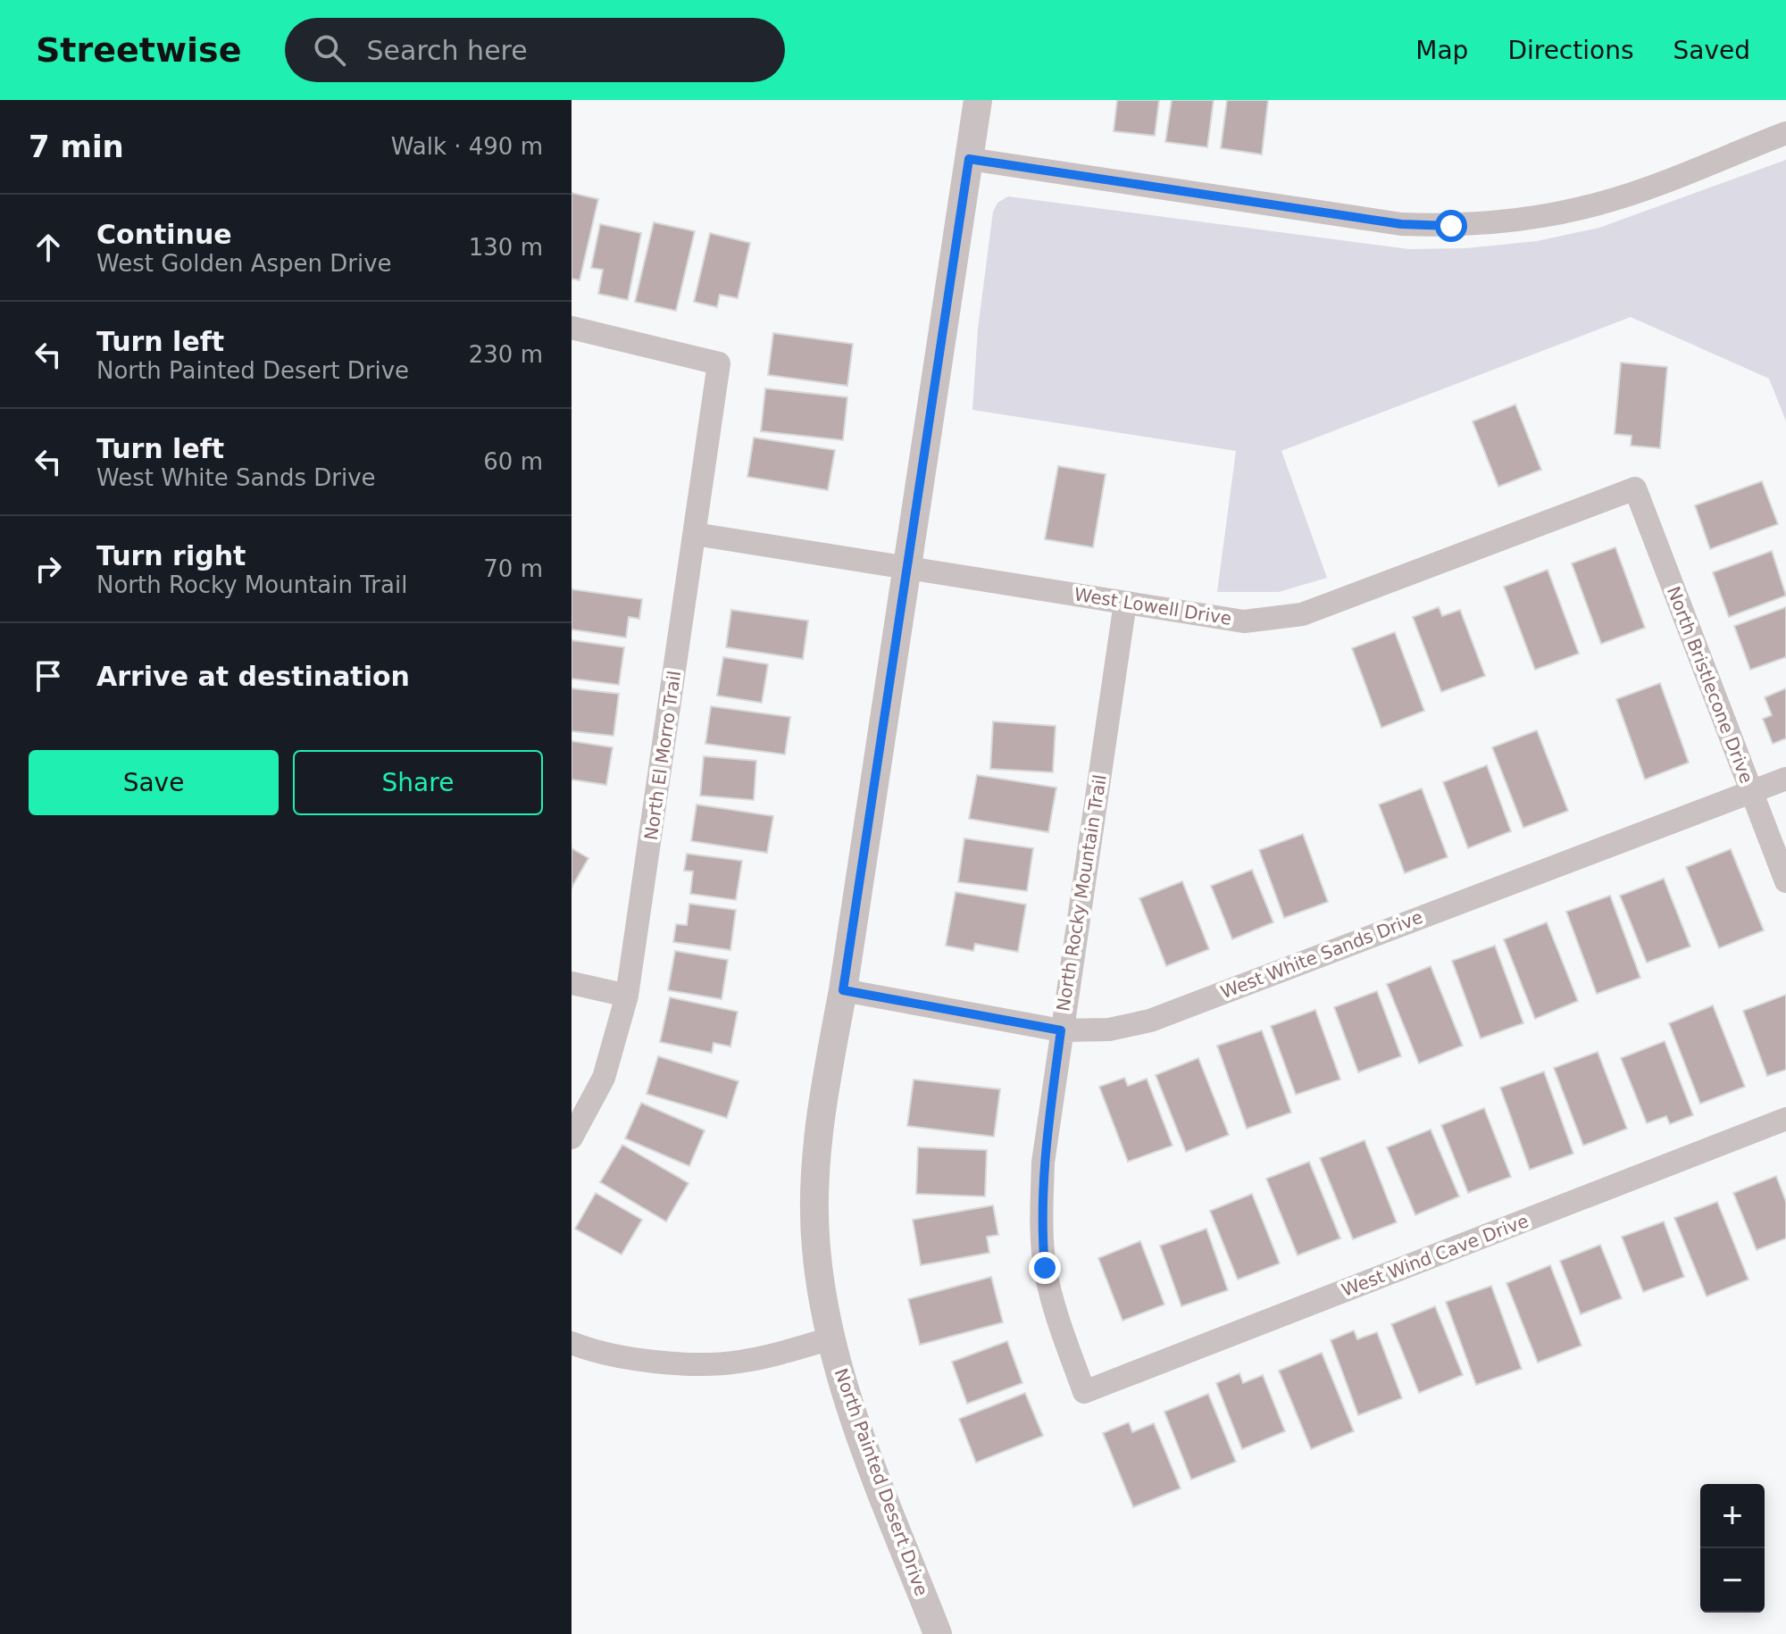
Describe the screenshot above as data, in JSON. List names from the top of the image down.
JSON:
{
  "streets": {
    "street": [
      "West Lowell Drive",
      "North Bristlecone Drive",
      "North El Morro Trail",
      "North Rocky Mountain Trail",
      "West White Sands Drive",
      "West Wind Cave Drive",
      "North Painted Desert Drive"
    ]
  },
  "crossings": [
    ["West Lowell Drive", "North Bristlecone Drive"],
    ["West Lowell Drive", "North El Morro Trail"],
    ["West Lowell Drive", "North Rocky Mountain Trail"],
    ["West Lowell Drive", "North Painted Desert Drive"],
    ["North Bristlecone Drive", "West White Sands Drive"],
    ["North Rocky Mountain Trail", "West White Sands Drive"],
    ["North Rocky Mountain Trail", "West Wind Cave Drive"],
    ["West White Sands Drive", "North Painted Desert Drive"]
  ],
  "page": {
    "header": "Streetwise",
    "search": "Search here",
    "nav": ["Map", "Directions", "Saved"],
    "heading": ["7 min", "Walk · 490 m"],
    "list": [
      ["Continue", "West Golden Aspen Drive", "130 m"],
      ["Turn left", "North Painted Desert Drive", "230 m"],
      ["Turn left", "West White Sands Drive", "60 m"],
      ["Turn right", "North Rocky Mountain Trail", "70 m"],
      "Arrive at destination"
    ],
    "buttons": ["Save", "Share"],
    "map_buttons": ["+", "−"]
  }
}
